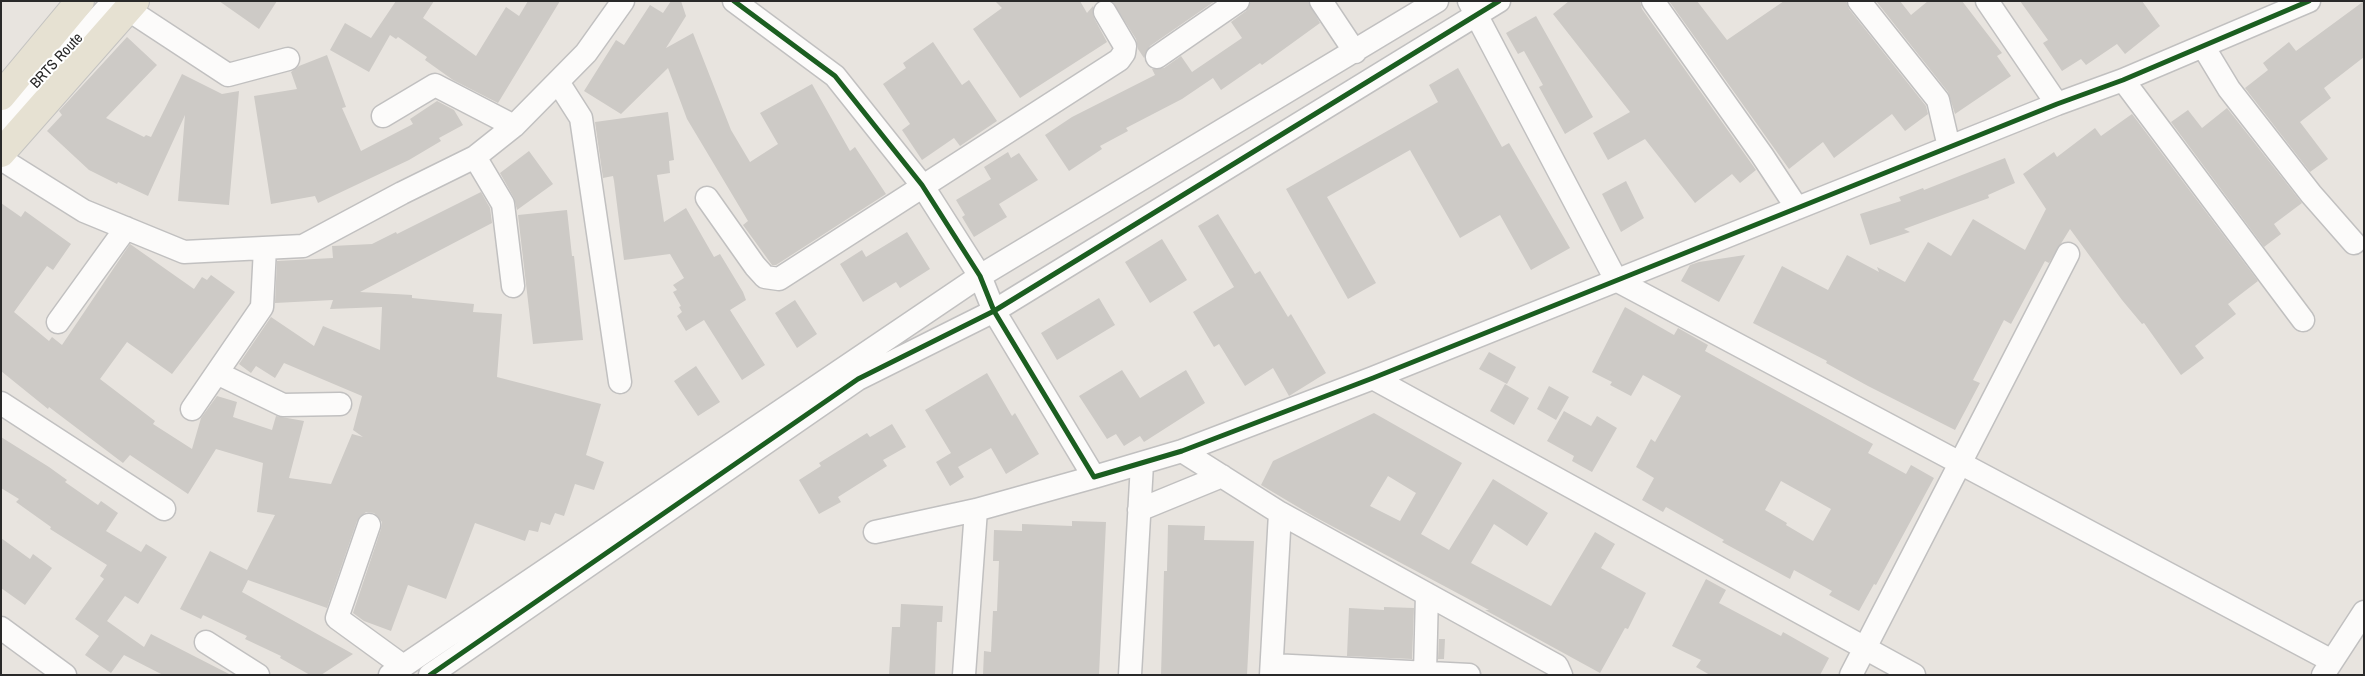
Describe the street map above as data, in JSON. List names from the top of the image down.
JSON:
{
  "streets": {
    "street": ["BRTS Route"]
  }
}
